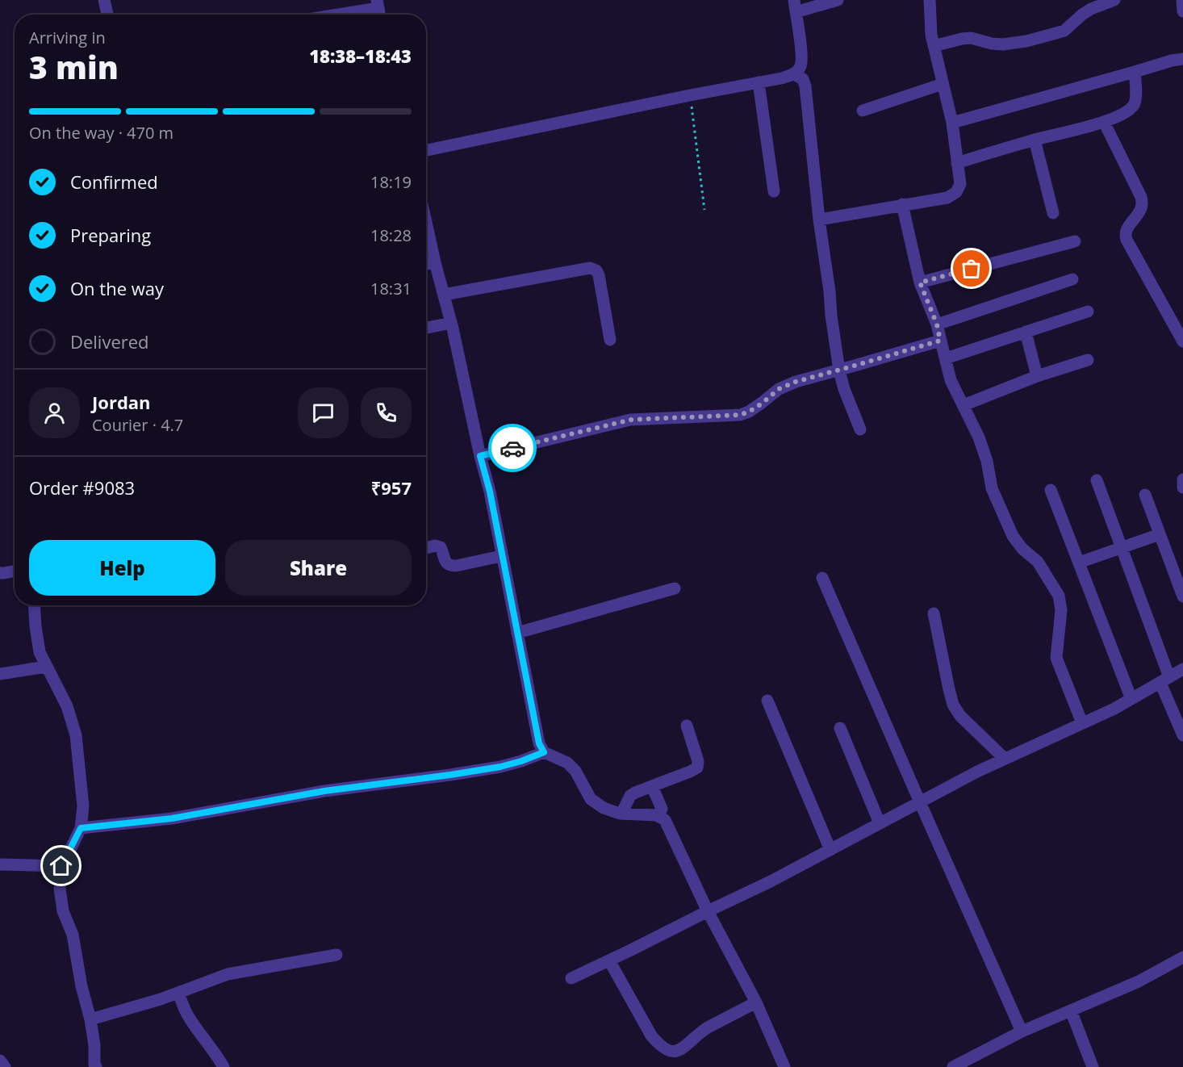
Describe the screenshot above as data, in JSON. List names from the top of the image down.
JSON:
{
  "page": {
    "heading": ["3 min", "Arriving in", "18:38–18:43"],
    "panel": [
      "Jordan",
      "Courier · 4.7",
      "Order #9083",
      "₹957"
    ],
    "bar": "On the way · 470 m",
    "list": [
      ["Confirmed", "18:19"],
      ["Preparing", "18:28"],
      ["On the way", "18:31"],
      "Delivered"
    ],
    "buttons": ["Help", "Share"]
  }
}
